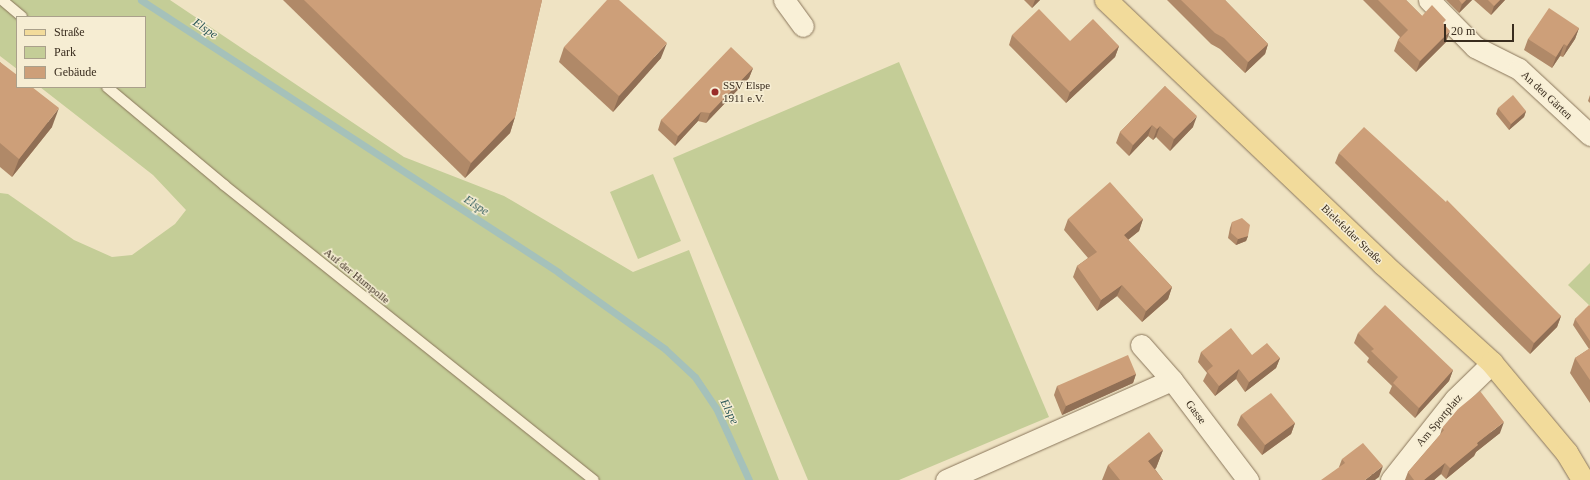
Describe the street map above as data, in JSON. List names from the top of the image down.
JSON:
{
  "streets": {
    "main road": ["Bielefelder Straße"],
    "street": ["An den Gärten", "Gasse", "Am Sportplatz"],
    "lane": ["Auf der Humpolle"]
  },
  "crossings": [
    ["Bielefelder Straße", "Am Sportplatz"]
  ],
  "water": ["Elspe"],
  "places": ["SSV Elspe 1911 e.V."],
  "legend": ["Straße", "Park", "Gebäude"],
  "scale_bar": "20 m"
}
